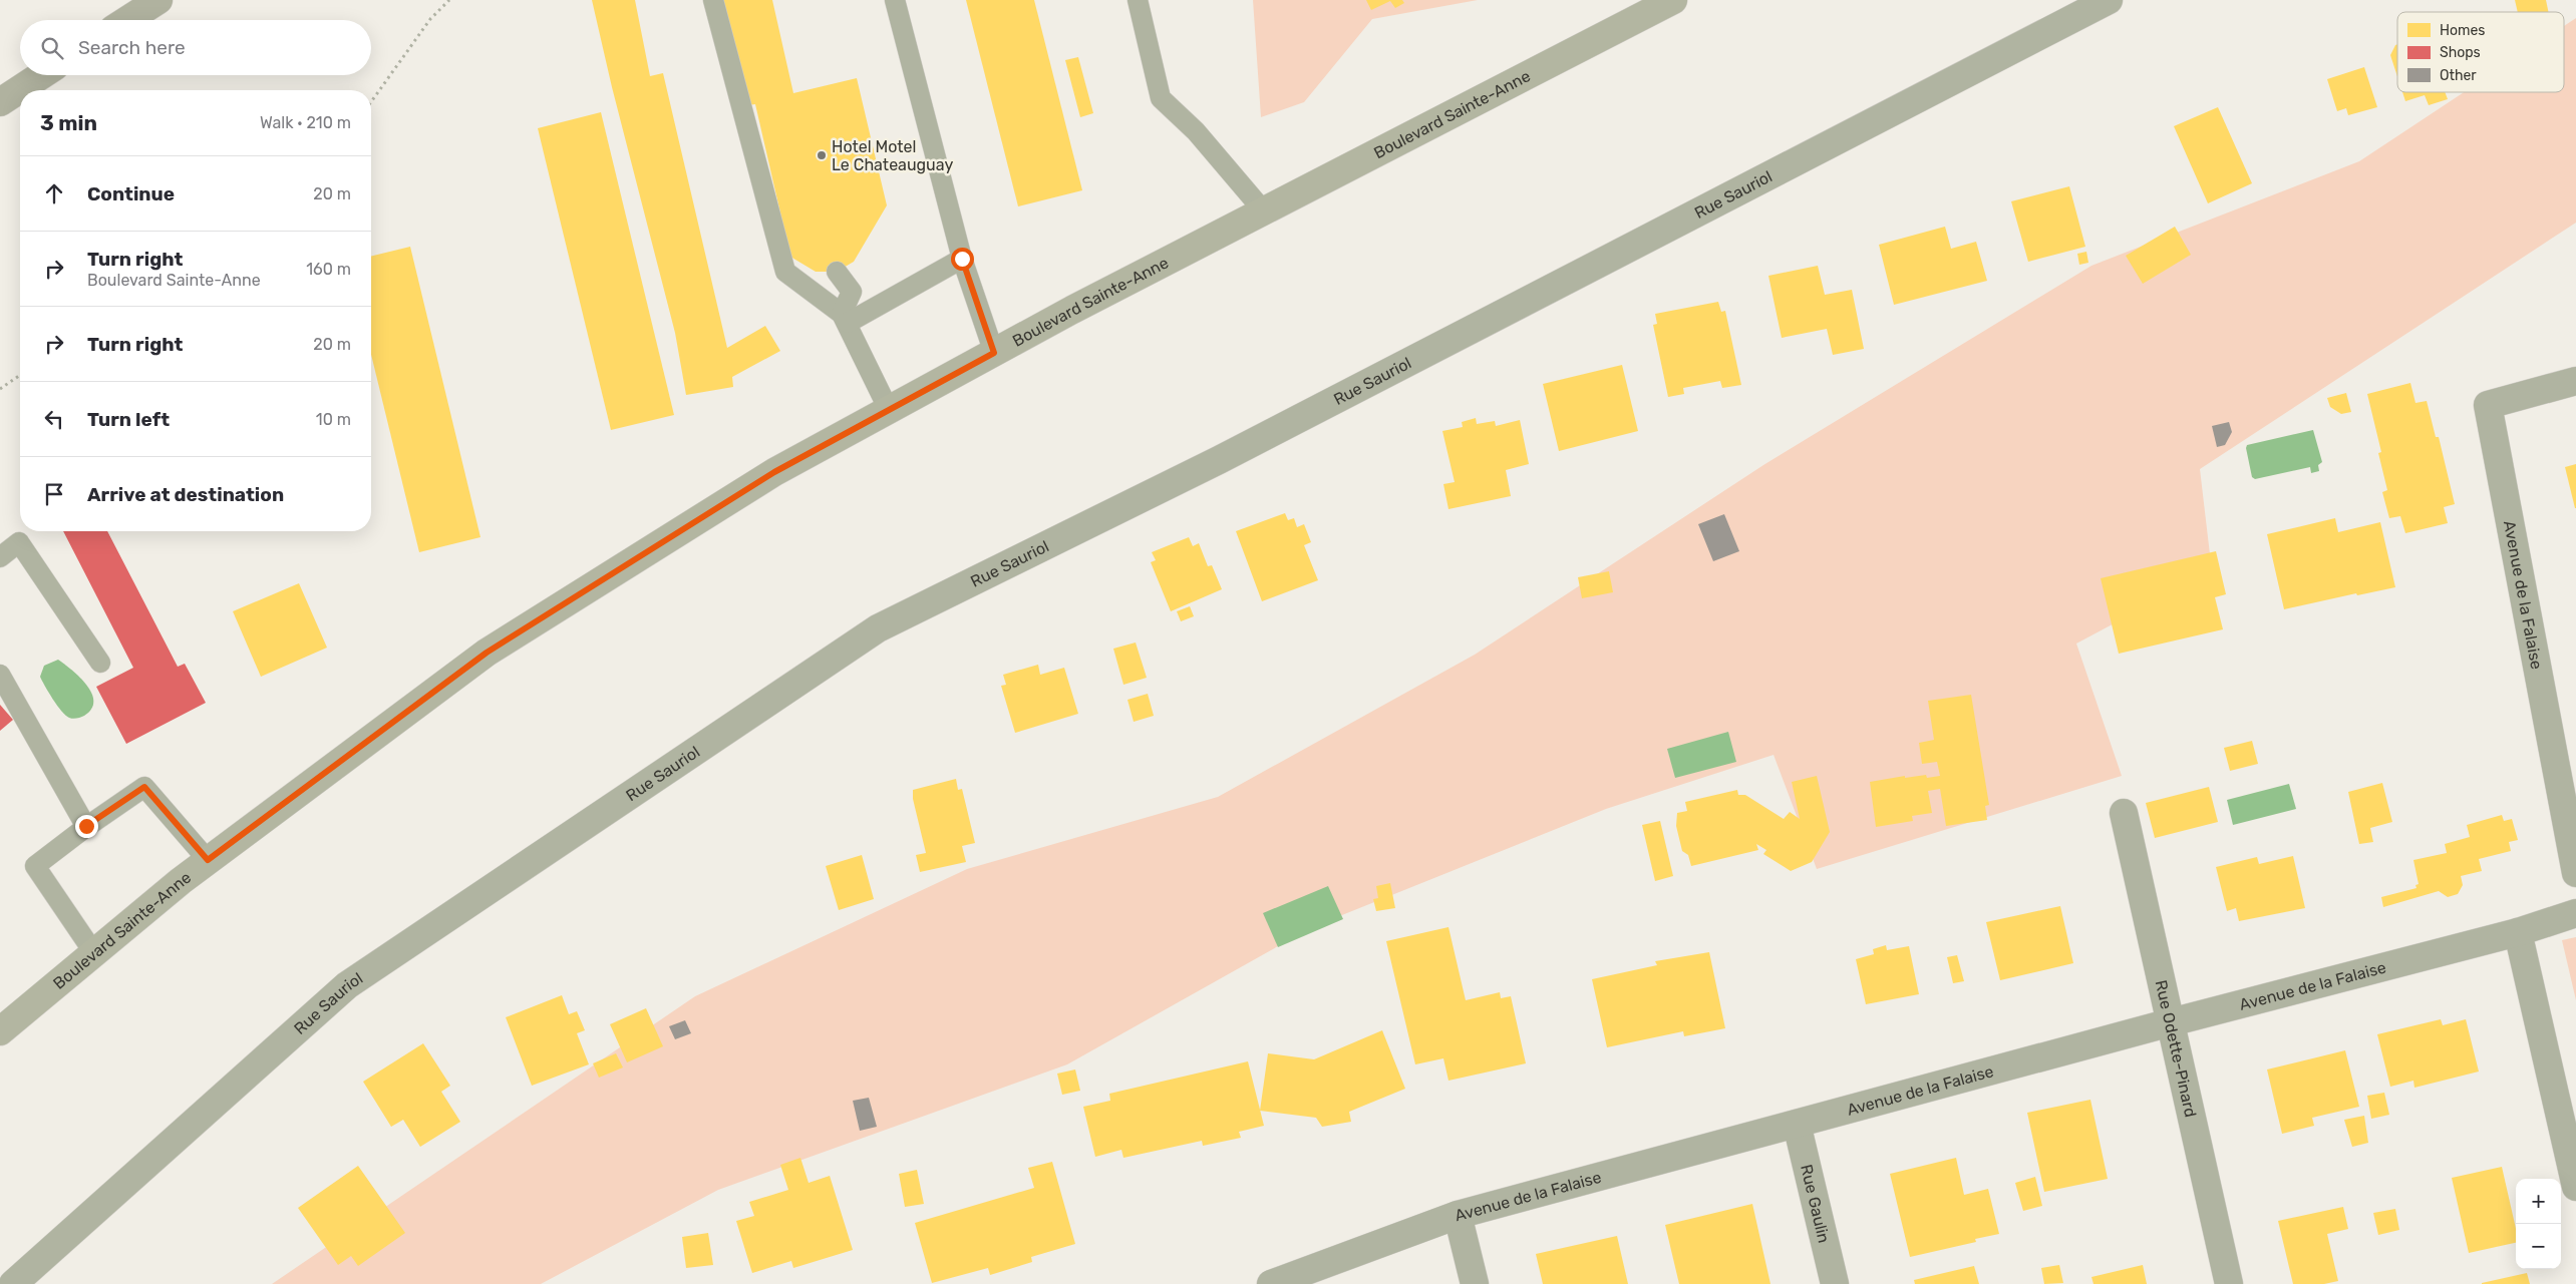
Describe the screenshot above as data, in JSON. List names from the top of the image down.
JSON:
{
  "streets": {
    "main road": ["Boulevard Sainte-Anne"],
    "street": [
      "Rue Sauriol",
      "Avenue de la Falaise",
      "Rue Odette-Pinard",
      "Rue Gaulin"
    ]
  },
  "crossings": [
    ["Avenue de la Falaise", "Rue Odette-Pinard"],
    ["Avenue de la Falaise", "Rue Gaulin"]
  ],
  "places": ["Hotel Motel Le Chateauguay"],
  "legend": ["Homes", "Shops", "Other"],
  "page": {
    "search": "Search here",
    "heading": ["3 min", "Walk · 210 m"],
    "list": [
      ["Continue", "20 m"],
      ["Turn right", "Boulevard Sainte-Anne", "160 m"],
      ["Turn right", "20 m"],
      ["Turn left", "10 m"],
      "Arrive at destination"
    ],
    "map_buttons": ["+", "−"]
  }
}
